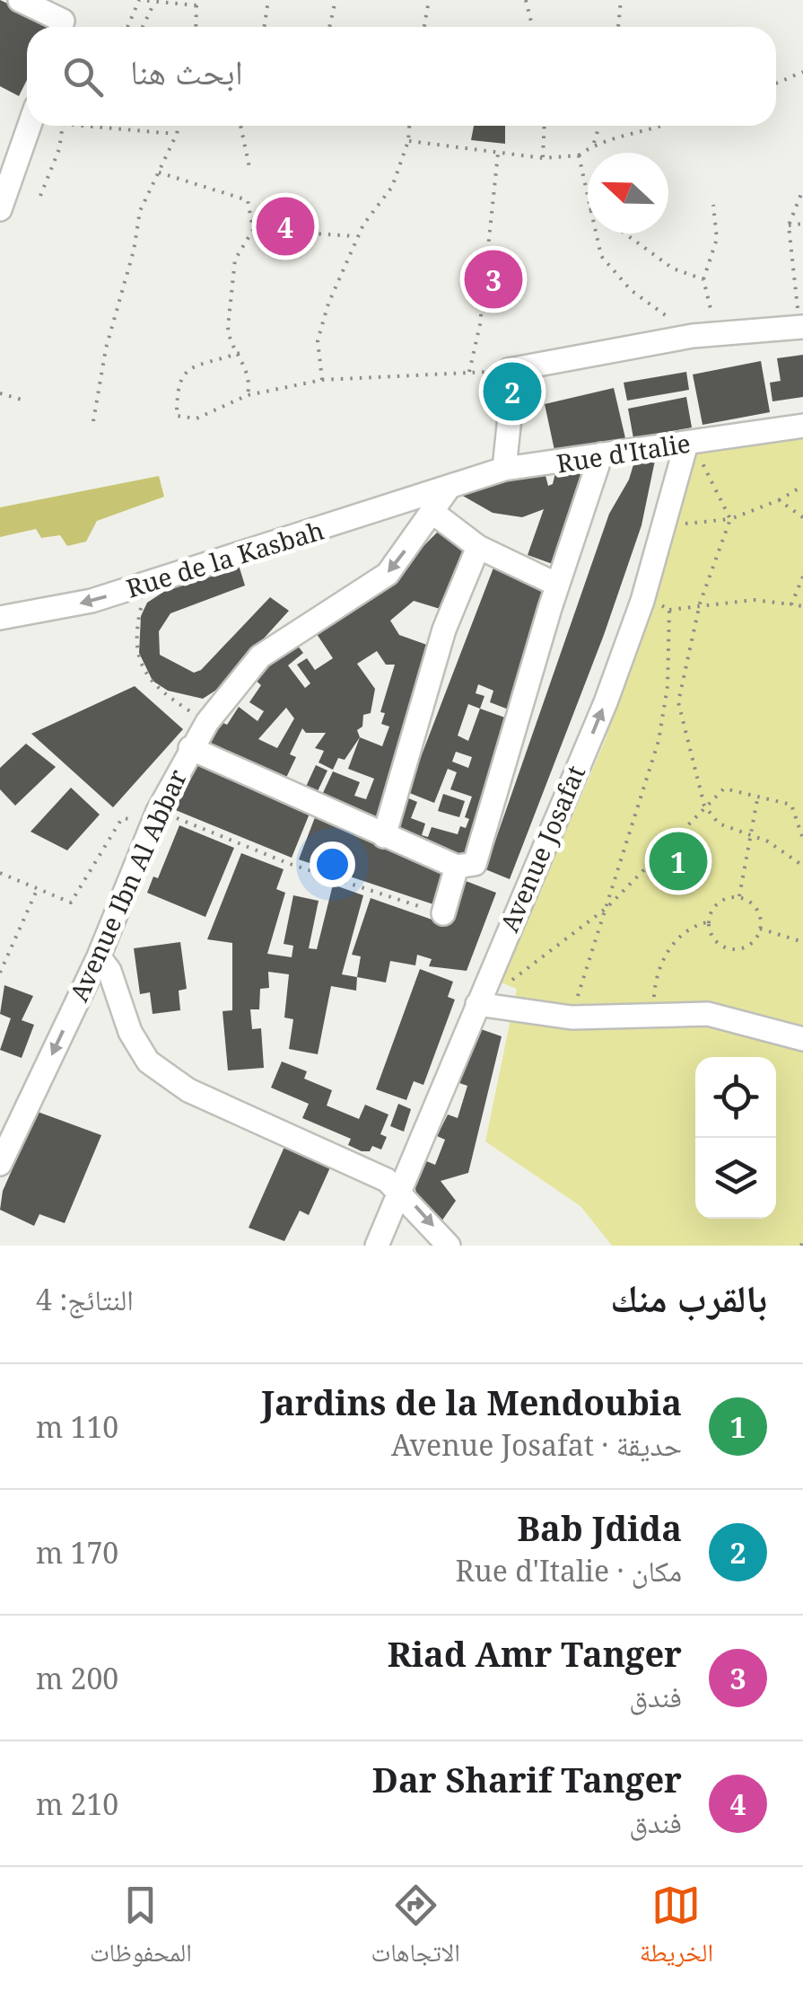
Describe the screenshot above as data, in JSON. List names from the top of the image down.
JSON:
{
  "streets": {
    "street": [
      "Rue d'Italie",
      "Rue de la Kasbah",
      "Avenue Josafat",
      "Avenue Ibn Al Abbar"
    ]
  },
  "crossings": [
    ["Rue d'Italie", "Rue de la Kasbah"],
    ["Rue d'Italie", "Avenue Josafat"],
    ["Rue d'Italie", "Avenue Ibn Al Abbar"],
    ["Rue de la Kasbah", "Avenue Ibn Al Abbar"]
  ],
  "north": "left",
  "page": {
    "search": "ابحث هنا",
    "pins": [
      "4",
      "3",
      "2",
      "1"
    ],
    "heading": ["بالقرب منك", "النتائج: 4"],
    "list": [
      {
        "mark": "1",
        "name": "Jardins de la Mendoubia",
        "note": "حديقة · Avenue Josafat",
        "value": "110 m"
      },
      {
        "mark": "2",
        "name": "Bab Jdida",
        "note": "مكان · Rue d'Italie",
        "value": "170 m"
      },
      {
        "mark": "3",
        "name": "Riad Amr Tanger",
        "note": "فندق",
        "value": "200 m"
      },
      {
        "mark": "4",
        "name": "Dar Sharif Tanger",
        "note": "فندق",
        "value": "210 m"
      }
    ],
    "nav": ["الخريطة", "الاتجاهات", "المحفوظات"]
  }
}
